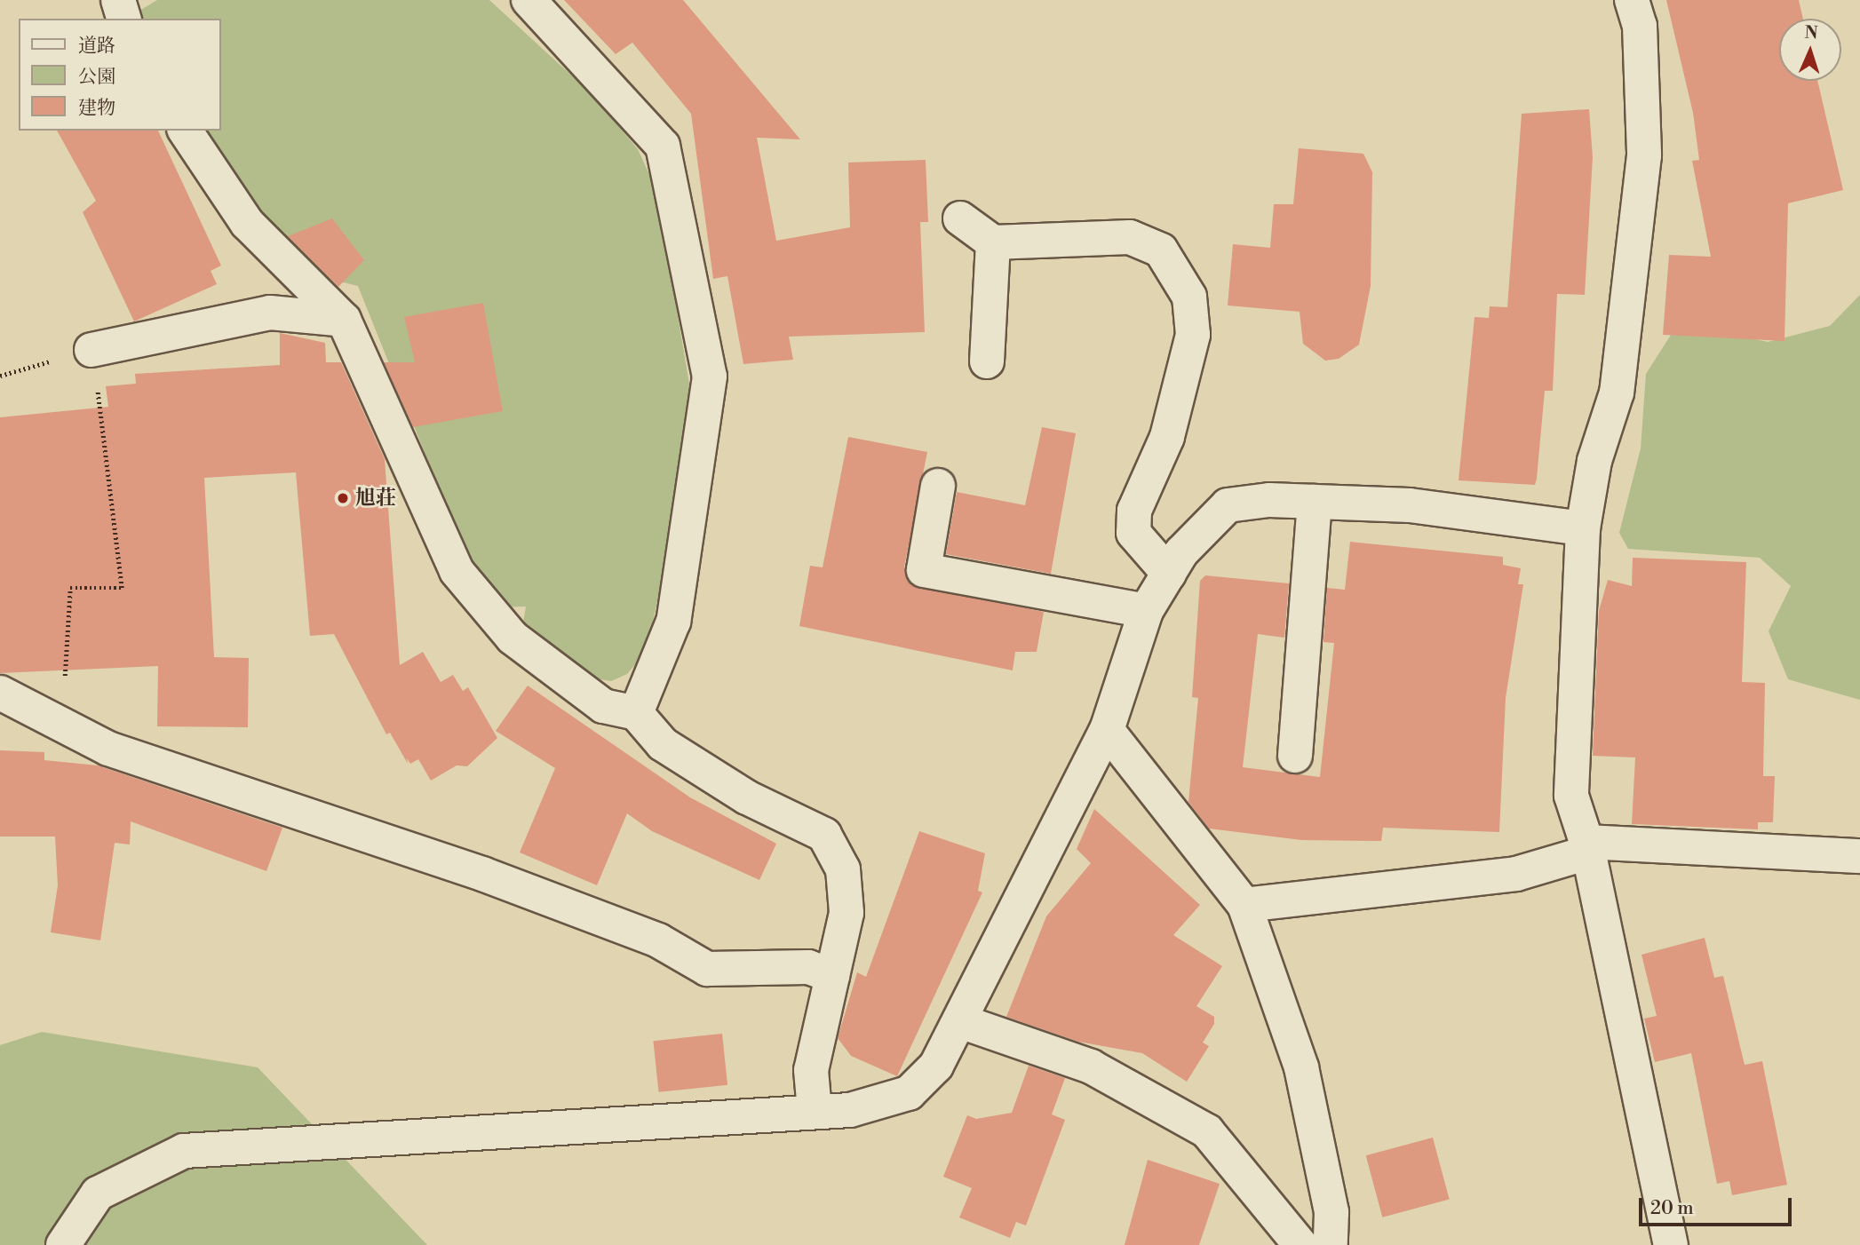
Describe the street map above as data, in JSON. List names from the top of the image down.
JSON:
{
  "places": ["旭荘"],
  "legend": ["道路", "公園", "建物"],
  "scale_bar": "20 m",
  "north": "top"
}
